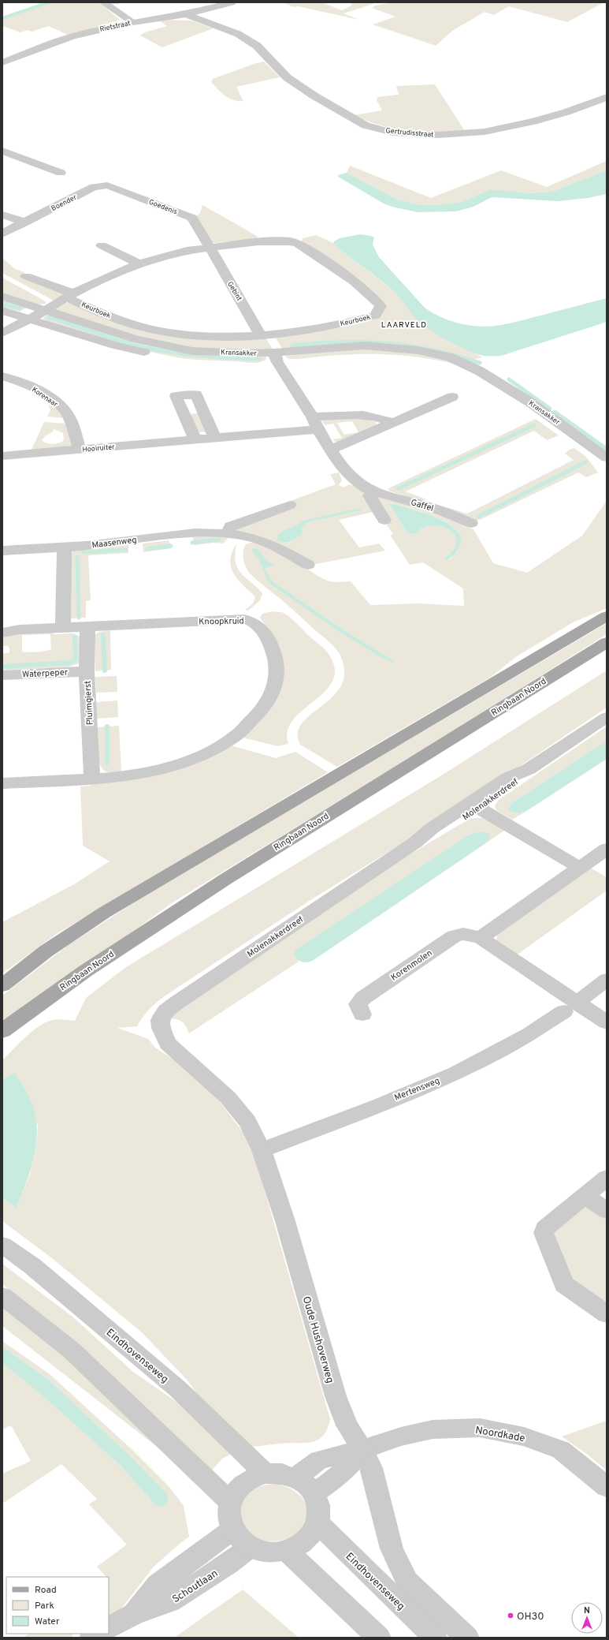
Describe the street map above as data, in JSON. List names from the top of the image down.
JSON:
{
  "streets": {
    "main road": ["Ringbaan Noord"],
    "street": [
      "Rietstraat",
      "Gertrudisstraat",
      "Boender",
      "Goedenis",
      "Gebint",
      "Keurboek",
      "Kransakker",
      "Korenaar",
      "Hooiruiter",
      "Gaffel",
      "Maasenweg",
      "Knoopkruid",
      "Waterpeper",
      "Pluimgierst",
      "Molenakkerdreef",
      "Korenmolen",
      "Mertensweg",
      "Oude Hushoverweg",
      "Eindhovenseweg",
      "Noordkade",
      "Schoutlaan"
    ]
  },
  "crossings": [
    ["Rietstraat", "Gertrudisstraat"],
    ["Boender", "Goedenis"],
    ["Goedenis", "Gebint"],
    ["Goedenis", "Keurboek"],
    ["Gebint", "Keurboek"],
    ["Keurboek", "Kransakker"],
    ["Kransakker", "Gaffel"],
    ["Korenaar", "Hooiruiter"],
    ["Hooiruiter", "Gaffel"],
    ["Knoopkruid", "Pluimgierst"],
    ["Waterpeper", "Pluimgierst"],
    ["Molenakkerdreef", "Oude Hushoverweg"],
    ["Korenmolen", "Mertensweg"],
    ["Mertensweg", "Oude Hushoverweg"],
    ["Oude Hushoverweg", "Noordkade"],
    ["Eindhovenseweg", "Noordkade"],
    ["Eindhovenseweg", "Schoutlaan"],
    ["Noordkade", "Schoutlaan"]
  ],
  "districts": ["LAARVELD"],
  "places": ["OH30"],
  "legend": ["Road", "Park", "Water"],
  "north": "top"
}
